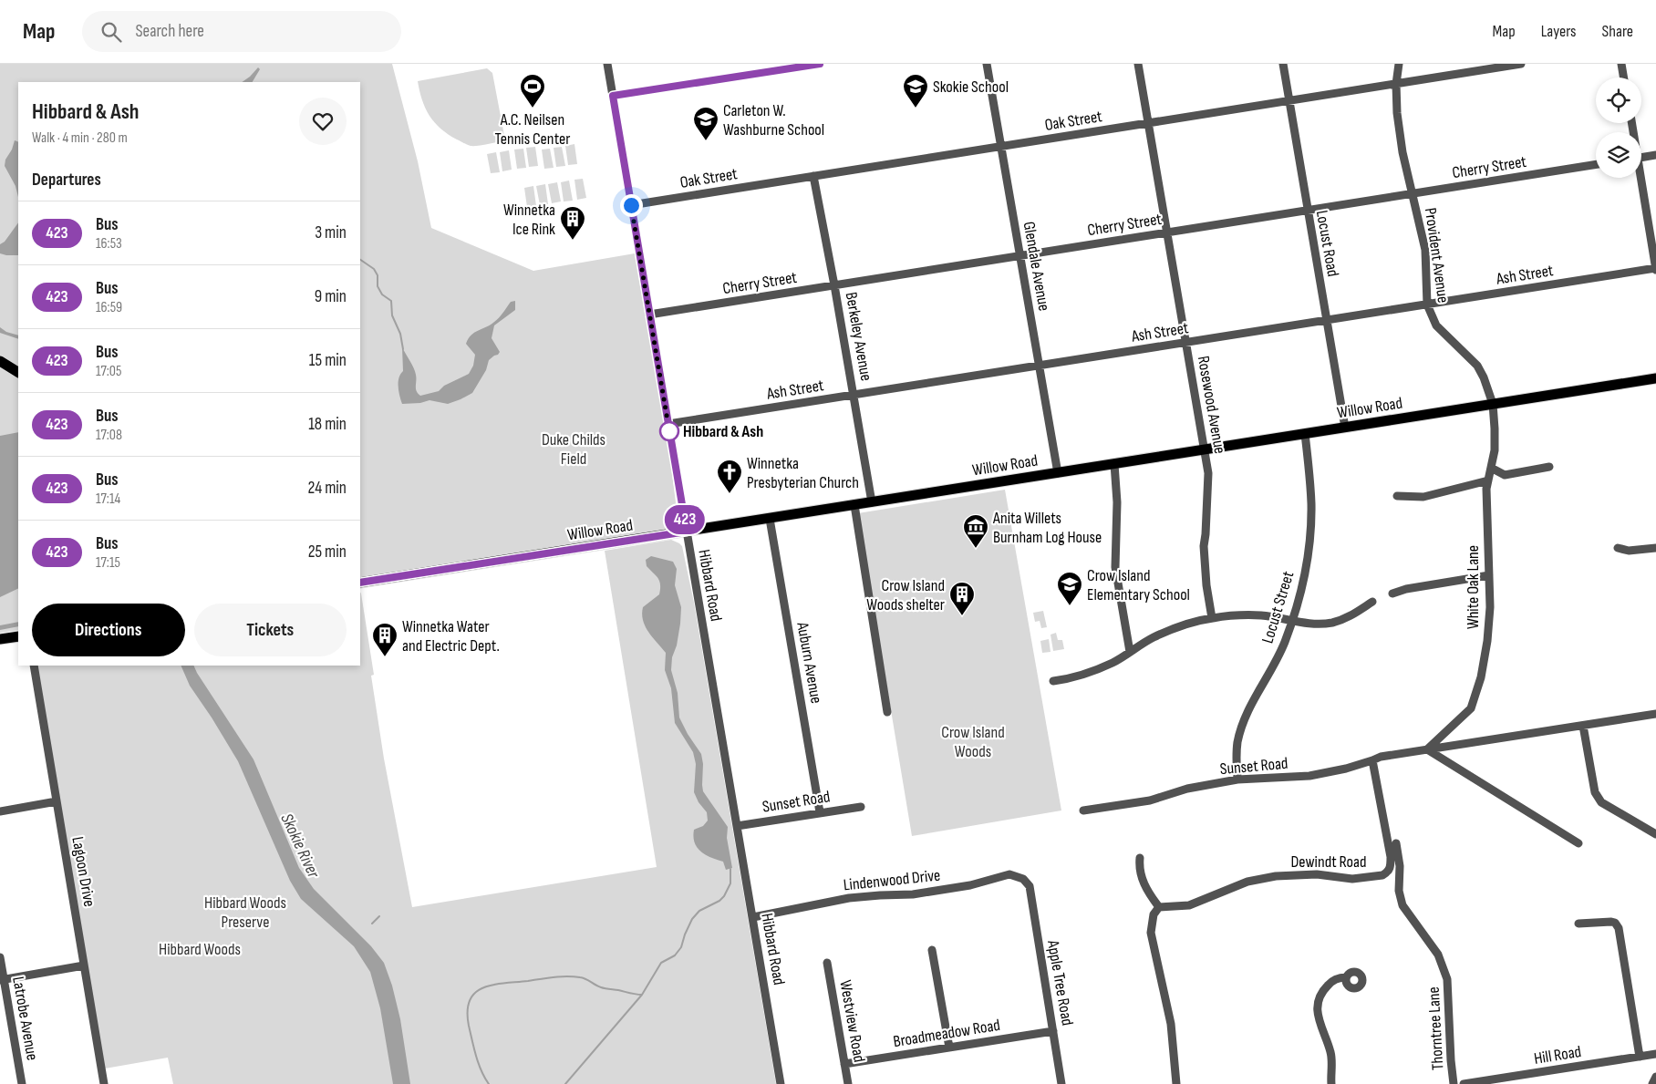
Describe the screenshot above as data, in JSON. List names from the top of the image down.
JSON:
{
  "streets": {
    "main road": ["Willow Road"],
    "street": [
      "Oak Street",
      "Cherry Street",
      "Locust Road",
      "Provident Avenue",
      "Glendale Avenue",
      "Ash Street",
      "Berkeley Avenue",
      "Rosewood Avenue",
      "Hibbard Road",
      "White Oak Lane",
      "Locust Street",
      "Auburn Avenue",
      "Sunset Road",
      "Dewindt Road",
      "Lagoon Drive",
      "Lindenwood Drive",
      "Apple Tree Road",
      "Latrobe Avenue",
      "Westview Road",
      "Thorntree Lane",
      "Broadmeadow Road",
      "Hill Road"
    ]
  },
  "crossings": [
    ["Oak Street", "Locust Road"],
    ["Oak Street", "Provident Avenue"],
    ["Oak Street", "Glendale Avenue"],
    ["Oak Street", "Berkeley Avenue"],
    ["Oak Street", "Rosewood Avenue"],
    ["Oak Street", "Hibbard Road"],
    ["Cherry Street", "Locust Road"],
    ["Cherry Street", "Provident Avenue"],
    ["Cherry Street", "Glendale Avenue"],
    ["Cherry Street", "Berkeley Avenue"],
    ["Cherry Street", "Rosewood Avenue"],
    ["Cherry Street", "Hibbard Road"],
    ["Locust Road", "Ash Street"],
    ["Locust Road", "Willow Road"],
    ["Provident Avenue", "Ash Street"],
    ["Provident Avenue", "Willow Road"],
    ["Provident Avenue", "White Oak Lane"],
    ["Glendale Avenue", "Ash Street"],
    ["Glendale Avenue", "Willow Road"],
    ["Ash Street", "Berkeley Avenue"],
    ["Ash Street", "Rosewood Avenue"],
    ["Ash Street", "Hibbard Road"],
    ["Berkeley Avenue", "Willow Road"],
    ["Rosewood Avenue", "Willow Road"],
    ["Willow Road", "Hibbard Road"],
    ["Willow Road", "White Oak Lane"],
    ["Willow Road", "Locust Street"],
    ["Willow Road", "Auburn Avenue"],
    ["Hibbard Road", "Sunset Road"],
    ["Hibbard Road", "Lindenwood Drive"],
    ["White Oak Lane", "Sunset Road"],
    ["Locust Street", "Sunset Road"],
    ["Auburn Avenue", "Sunset Road"],
    ["Sunset Road", "Dewindt Road"],
    ["Lindenwood Drive", "Apple Tree Road"],
    ["Apple Tree Road", "Broadmeadow Road"],
    ["Westview Road", "Broadmeadow Road"]
  ],
  "water": ["Skokie River"],
  "parks": [
    "Duke Childs Field",
    "Crow Island Woods",
    "Hibbard Woods Preserve",
    "Hibbard Woods"
  ],
  "places": {
    "sports": ["A.C. Neilsen Tennis Center"],
    "school or university": ["Skokie School", "Carleton W. Washburne School", "Crow Island Elementary School"],
    "building": ["Winnetka Ice Rink", "Crow Island Woods shelter", "Winnetka Water and Electric Dept."],
    "other": ["Hibbard & Ash"],
    "church": ["Winnetka Presbyterian Church"],
    "museum": ["Anita Willets Burnham Log House"]
  },
  "lines": ["bus line 423"],
  "page": {
    "header": "Map",
    "search": "Search here",
    "nav": ["Map", "Layers", "Share"],
    "on_map": "423",
    "heading": [
      ["Hibbard & Ash", "Walk · 4 min · 280 m"],
      "Departures"
    ],
    "list": [
      {
        "mark": "423",
        "name": "Bus",
        "note": "16:53",
        "value": "3 min"
      },
      {
        "mark": "423",
        "name": "Bus",
        "note": "16:59",
        "value": "9 min"
      },
      {
        "mark": "423",
        "name": "Bus",
        "note": "17:05",
        "value": "15 min"
      },
      {
        "mark": "423",
        "name": "Bus",
        "note": "17:08",
        "value": "18 min"
      },
      {
        "mark": "423",
        "name": "Bus",
        "note": "17:14",
        "value": "24 min"
      },
      {
        "mark": "423",
        "name": "Bus",
        "note": "17:15",
        "value": "25 min"
      }
    ],
    "buttons": ["Directions", "Tickets"]
  }
}
